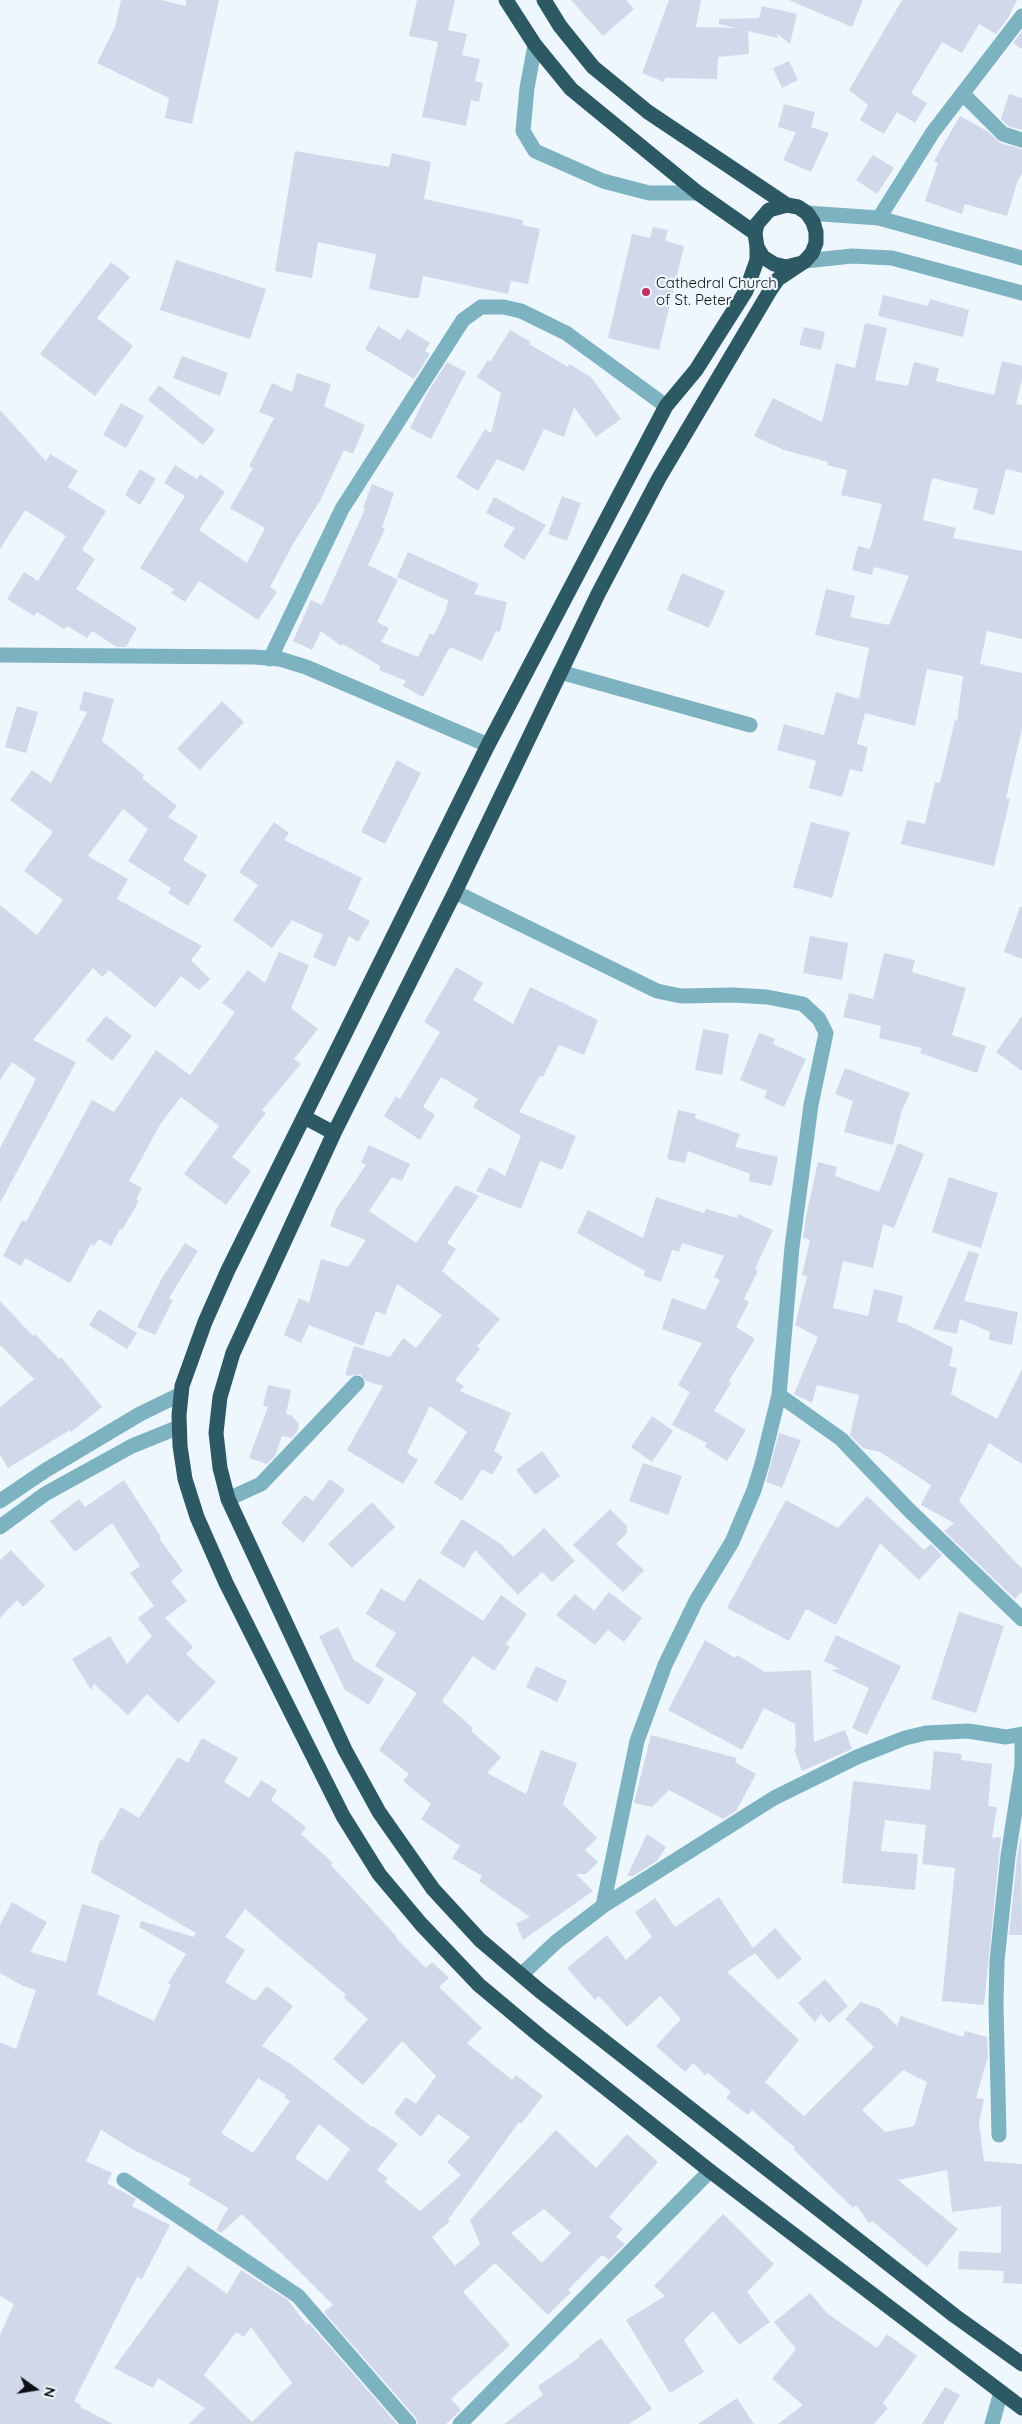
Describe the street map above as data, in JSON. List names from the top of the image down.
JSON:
{
  "places": ["Cathedral Church of St. Peter"],
  "north": "right"
}
